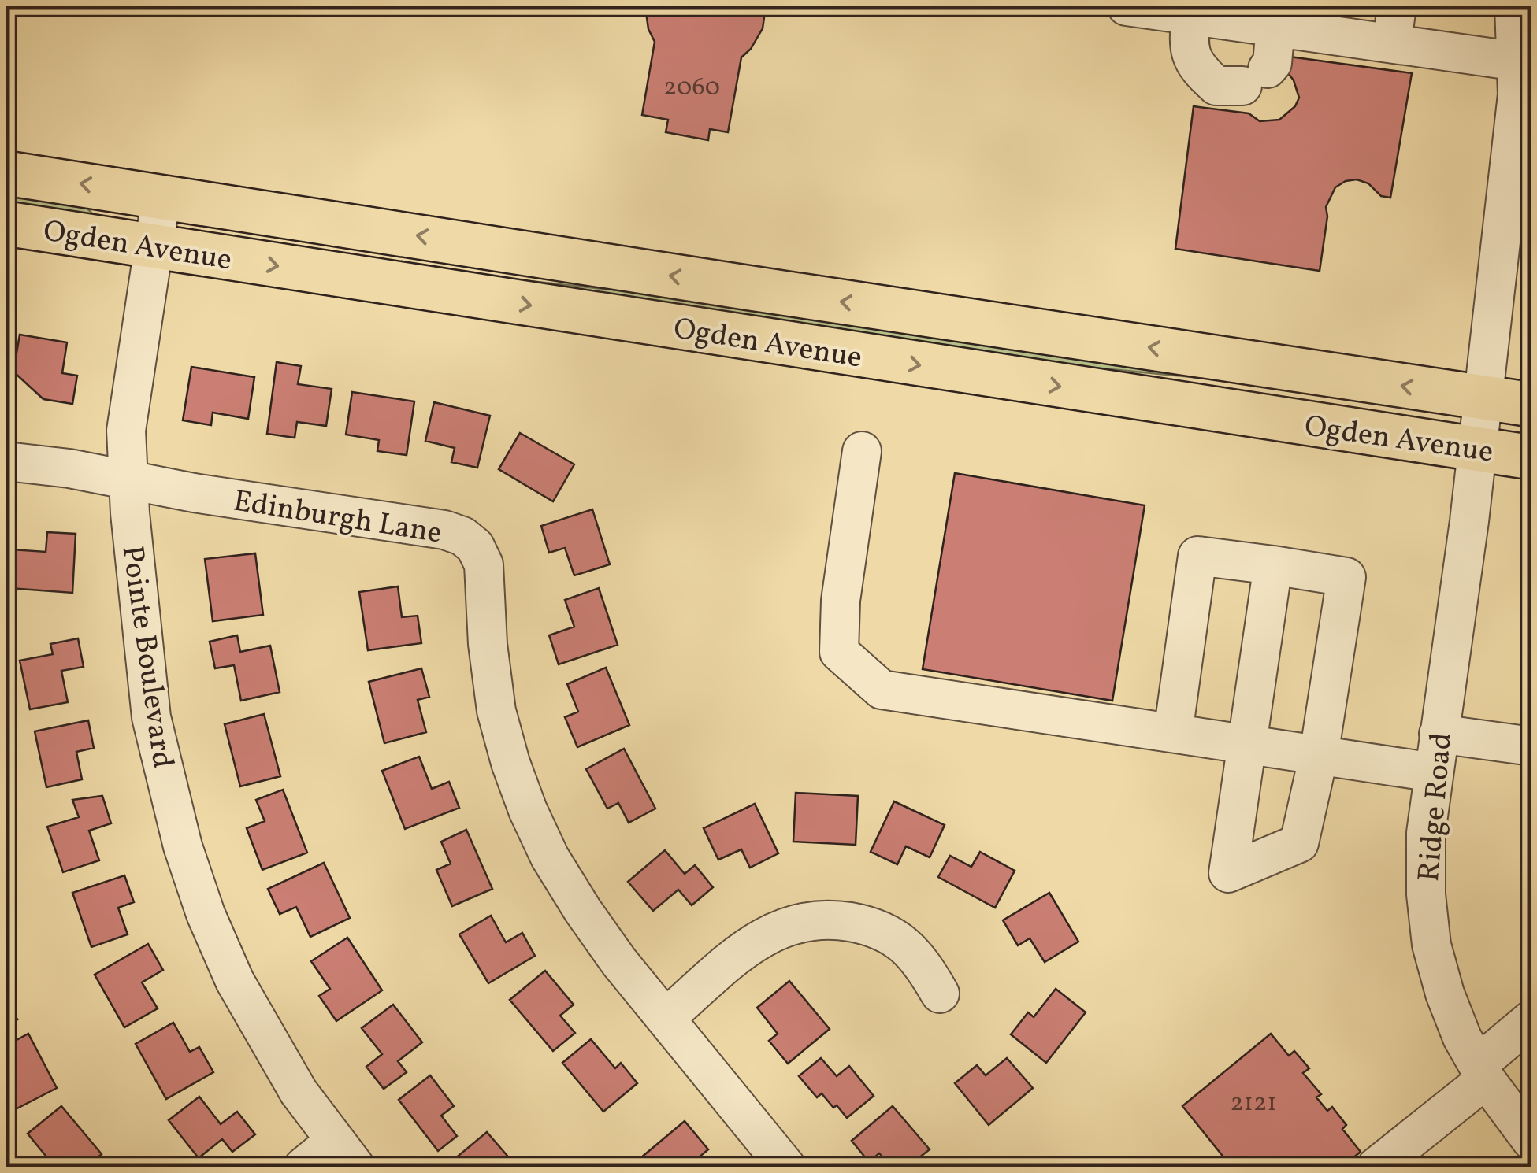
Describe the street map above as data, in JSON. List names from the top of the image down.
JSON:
{
  "streets": {
    "main road": ["Ogden Avenue"],
    "street": ["Edinburgh Lane", "Pointe Boulevard", "Ridge Road"]
  },
  "crossings": [
    ["Ogden Avenue", "Pointe Boulevard"],
    ["Ogden Avenue", "Ridge Road"],
    ["Edinburgh Lane", "Pointe Boulevard"]
  ],
  "house_numbers": ["2060", "2121"]
}
